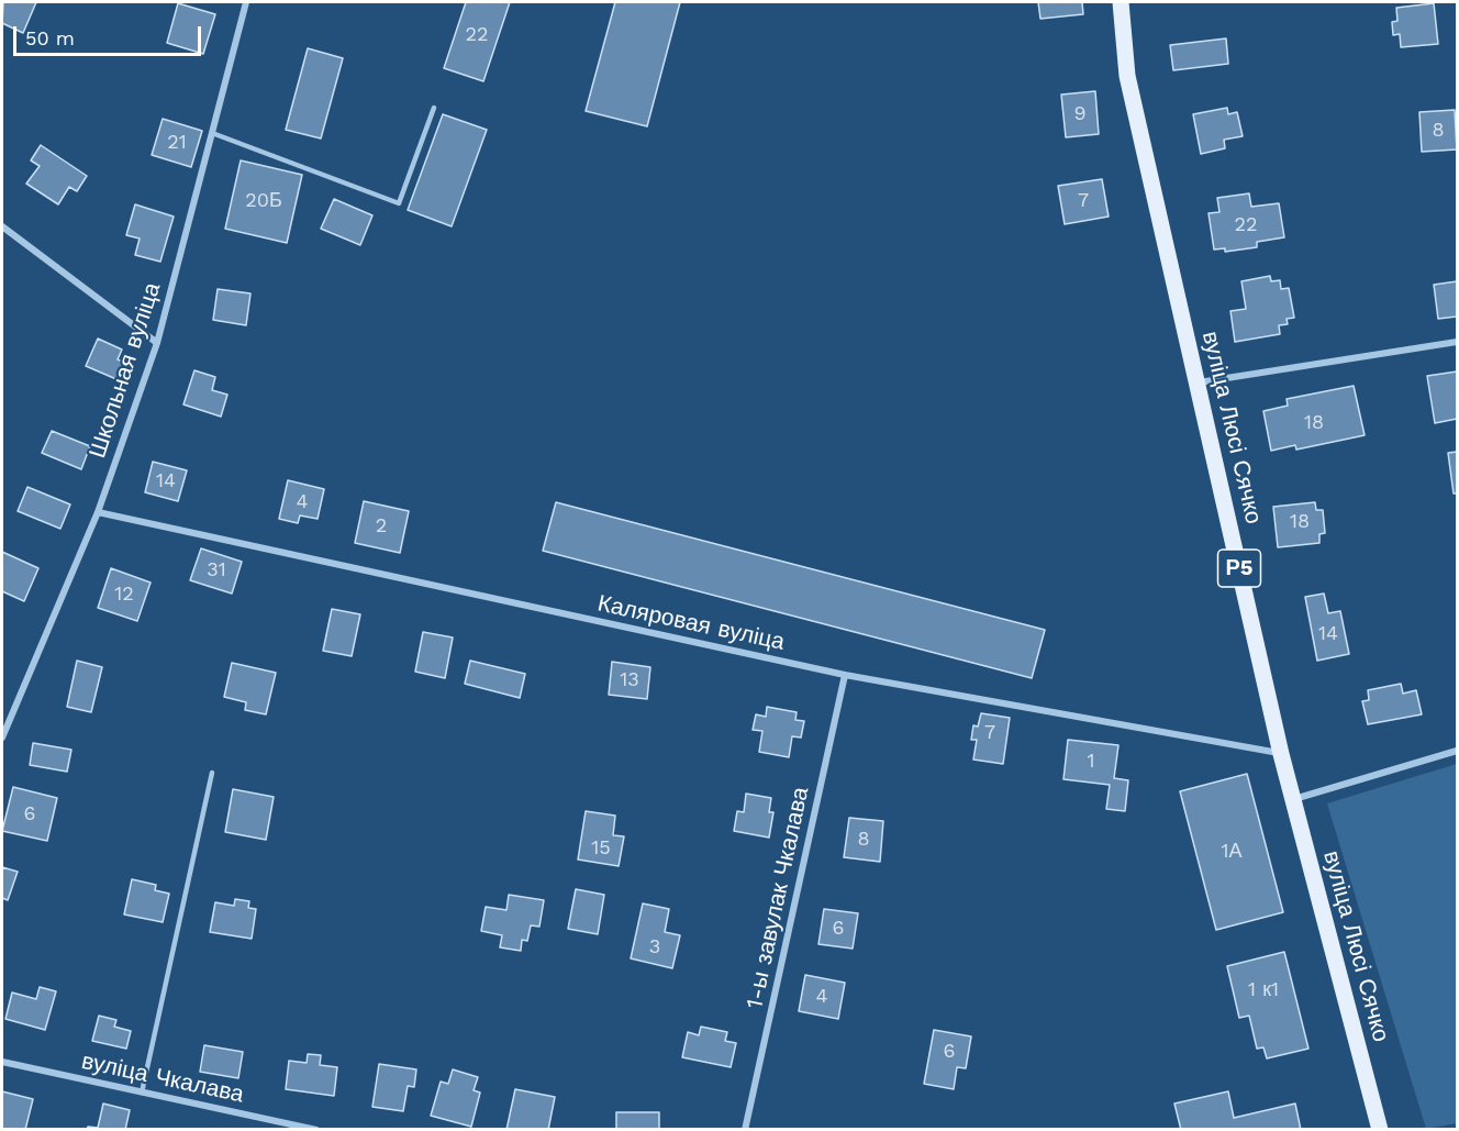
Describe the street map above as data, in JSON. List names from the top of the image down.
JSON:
{
  "streets": {
    "main road": ["вуліца Люсі Сячко", "Р5"],
    "street": [
      "Школьная вуліца",
      "Каляровая вуліца",
      "1-ы завулак Чкалава",
      "вуліца Чкалава"
    ]
  },
  "crossings": [
    ["Школьная вуліца", "Каляровая вуліца"],
    ["вуліца Люсі Сячко", "Каляровая вуліца"],
    ["Каляровая вуліца", "1-ы завулак Чкалава"]
  ],
  "house_numbers": [
    "22",
    "9",
    "8",
    "21",
    "20Б",
    "7",
    "22",
    "18",
    "14",
    "4",
    "18",
    "2",
    "31",
    "12",
    "14",
    "13",
    "7",
    "1",
    "6",
    "8",
    "15",
    "1А",
    "6",
    "3",
    "1 к1",
    "4",
    "6"
  ],
  "scale_bar": "50 m"
}
